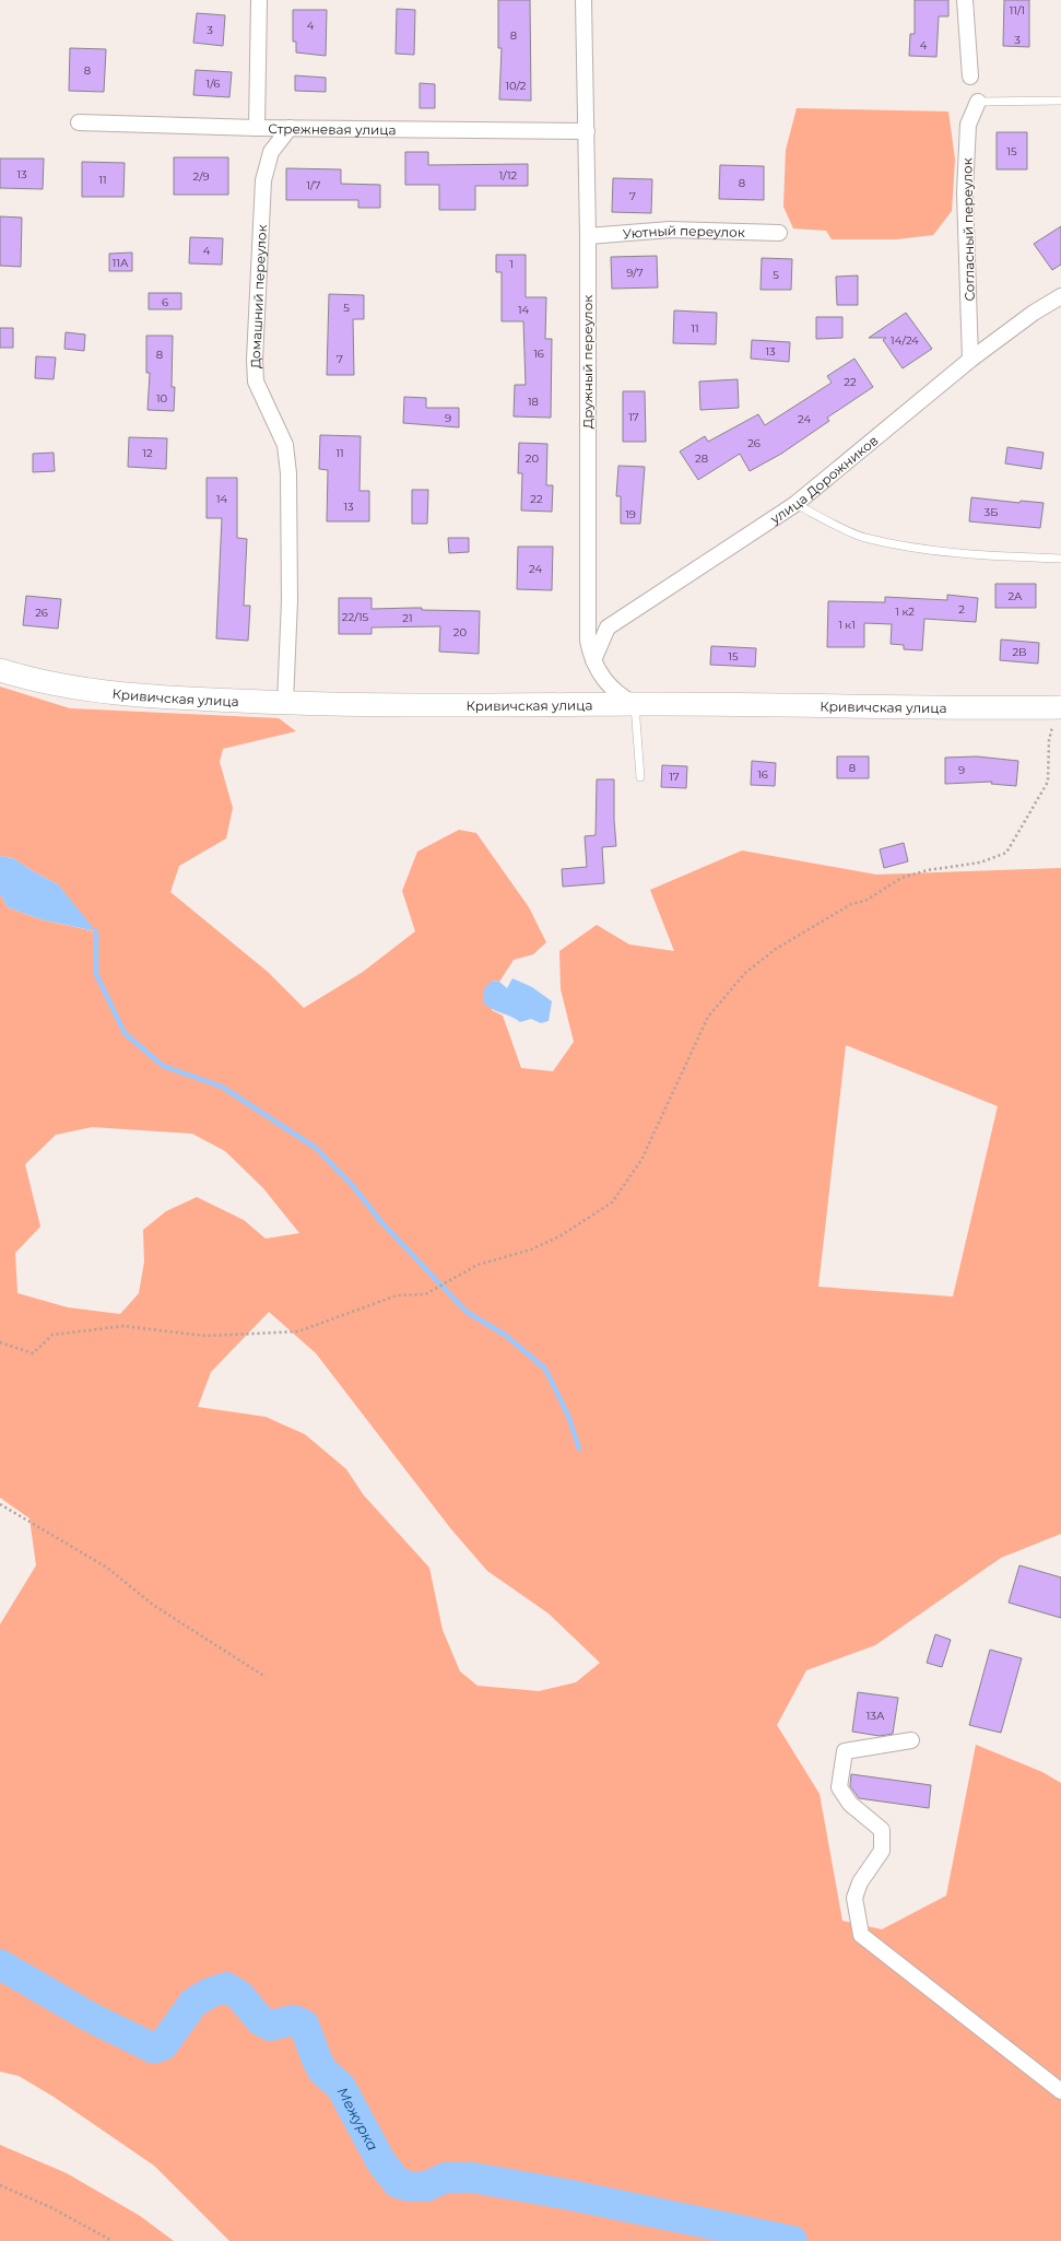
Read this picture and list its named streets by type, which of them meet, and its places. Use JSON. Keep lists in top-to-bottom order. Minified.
{"streets":{"street":["Стрежневая улица","Согласный переулок","Уютный переулок","Домашний переулок","Дружный переулок","улица Дорожников","Кривичская улица"]},"crossings":[["Стрежневая улица","Домашний переулок"],["Стрежневая улица","Дружный переулок"],["Согласный переулок","улица Дорожников"],["Уютный переулок","Дружный переулок"],["Домашний переулок","Кривичская улица"],["Дружный переулок","улица Дорожников"],["Дружный переулок","Кривичская улица"]],"water":["Межурка"],"house_numbers":["11/1","4","3","8","3","4","8","1/6","10/2","15","13","1/12","2/9","11","8","1/7","7","4","11А","1","9/7","5","6","5","14","11","14/24","13","16","8","7","22","10","18","17","9","24","26","12","11","20","28","14","22","13","3Б","19","24","2А","2","1 к2","26","22/15","21","1 к1","20","2В","15","8","9","16","17","13А"]}
